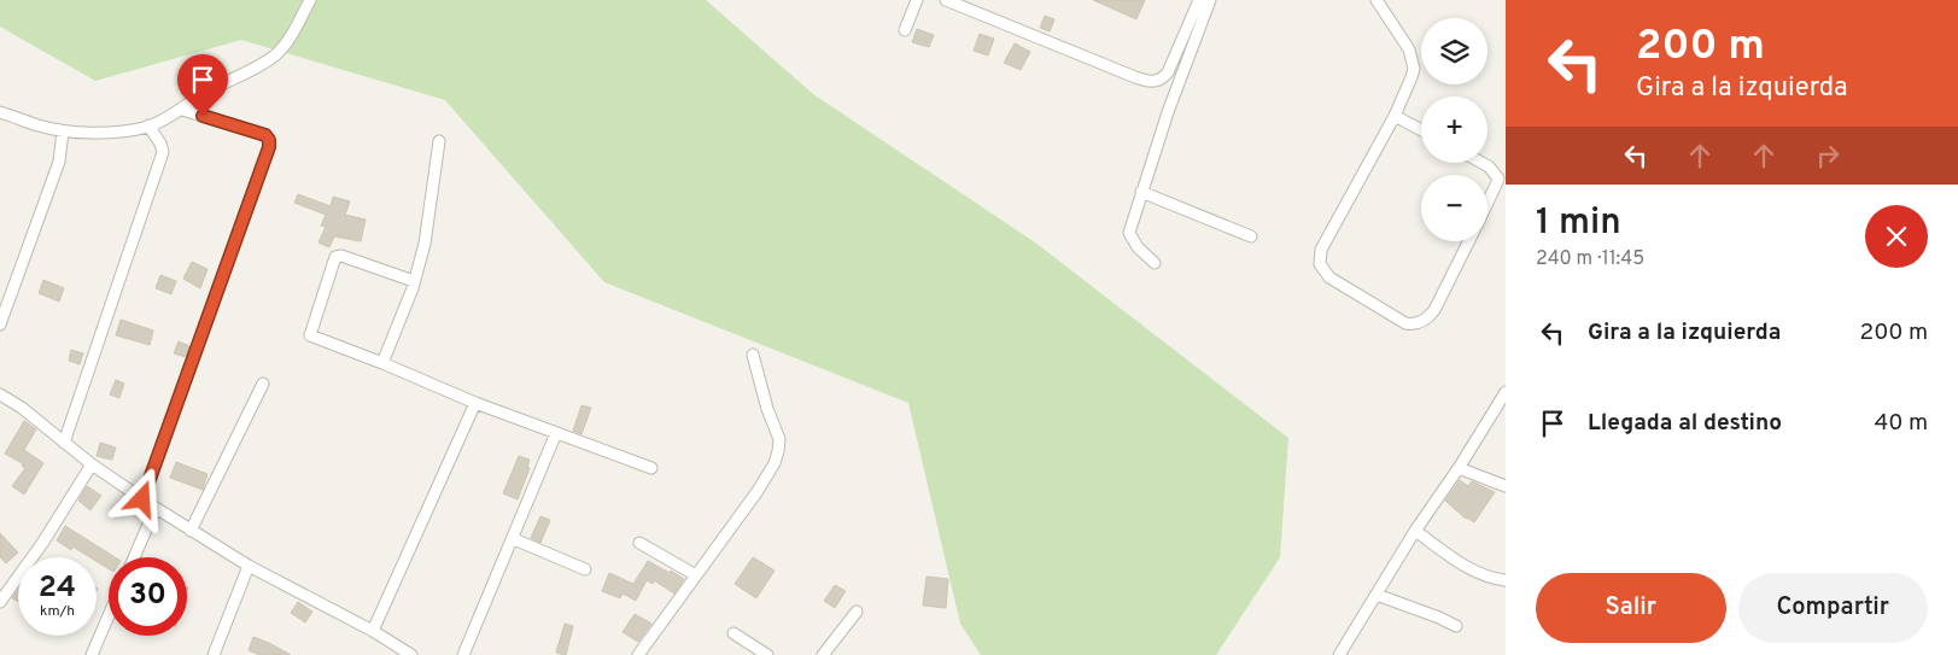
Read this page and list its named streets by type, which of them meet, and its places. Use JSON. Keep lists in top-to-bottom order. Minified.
{"page":{"turn":["200 m","Gira a la izquierda"],"map_buttons":["+","−"],"heading":["1 min","240 m · 11:45"],"list":[{"name":"Gira a la izquierda","value":"200 m"},{"name":"Llegada al destino","value":"40 m"}],"speed":"24 km/h","limit":"30","buttons":["Salir","Compartir"]}}
